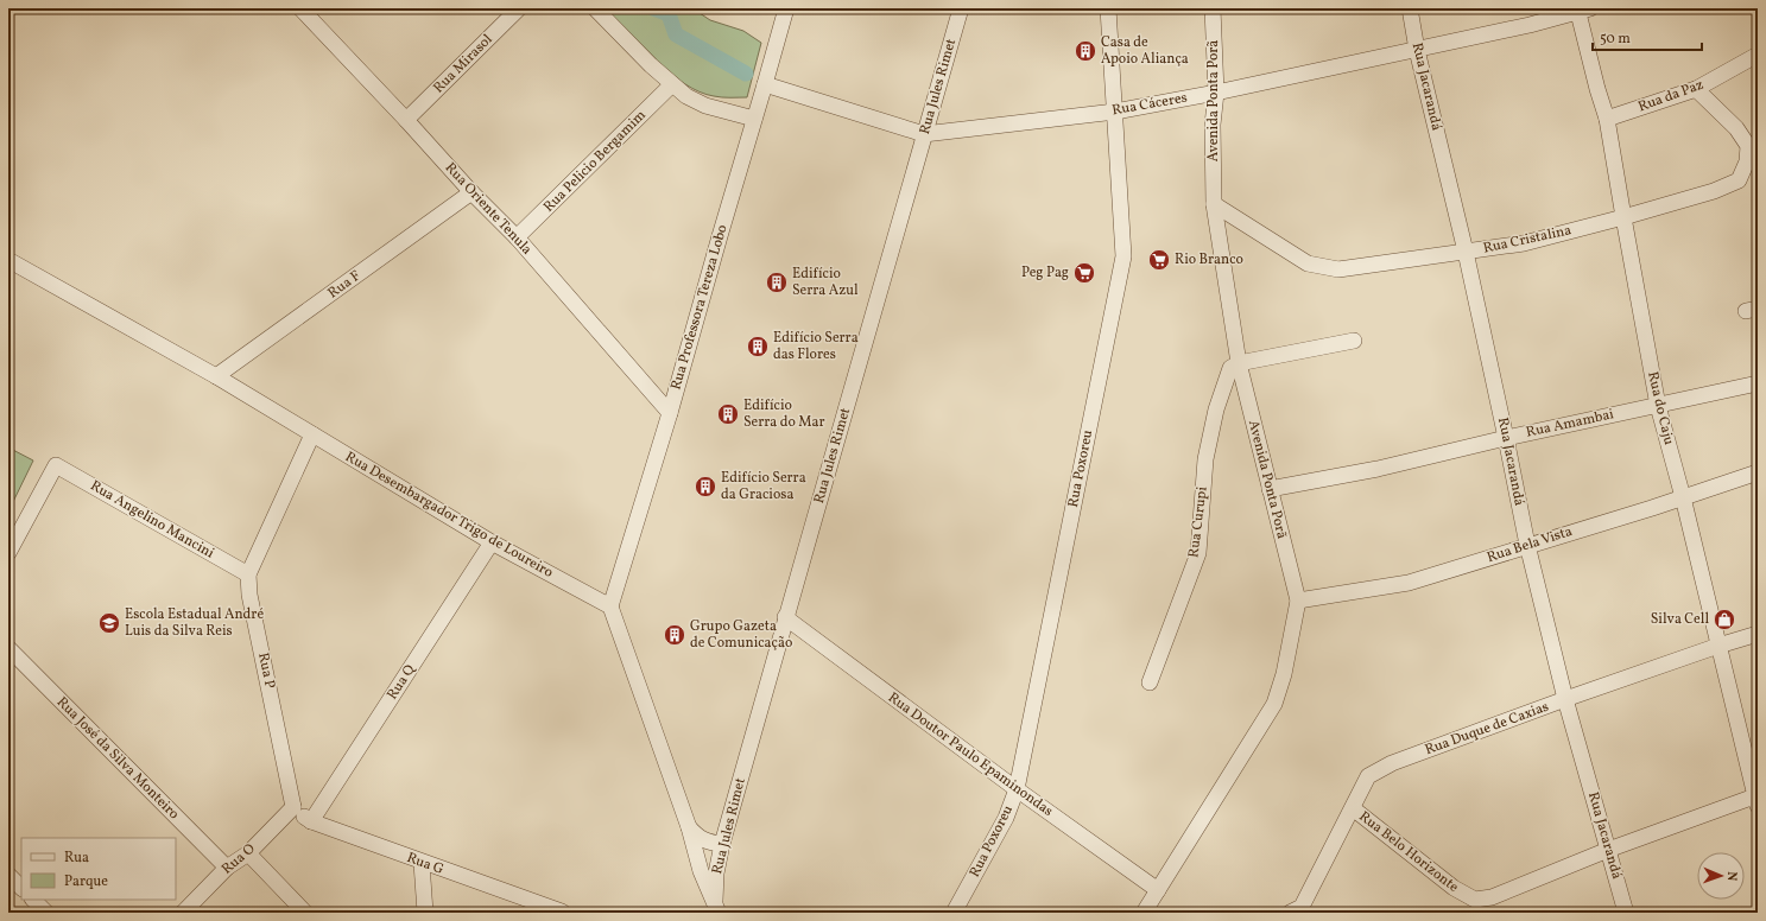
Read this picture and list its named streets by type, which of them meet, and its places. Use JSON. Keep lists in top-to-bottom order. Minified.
{"streets":{"street":["Rua Mirasol","Rua Jules Rimet","Rua Jacarandá","Rua da Paz","Avenida Ponta Porã","Rua Cáceres","Rua Pelicio Bergamim","Rua Oriente Tenula","Rua Cristalina","Rua F","Rua Professora Tereza Lobo","Rua do Caju","Rua Amambai","Rua Poxoreu","Rua Desembargador Trigo de Loureiro","Rua Angelino Mancini","Rua Curupi","Rua Bela Vista","Rua P","Rua Q","Rua Duque de Caxias","Rua Doutor Paulo Epaminondas","Rua José da Silva Monteiro","Rua Belo Horizonte","Rua O","Rua G"]},"crossings":[["Rua Mirasol","Rua Oriente Tenula"],["Rua Jules Rimet","Rua Cáceres"],["Rua Jules Rimet","Rua Doutor Paulo Epaminondas"],["Rua Jacarandá","Rua Cáceres"],["Rua Jacarandá","Rua Cristalina"],["Rua Jacarandá","Rua Amambai"],["Rua Jacarandá","Rua Bela Vista"],["Rua Jacarandá","Rua Duque de Caxias"],["Rua Jacarandá","Rua Belo Horizonte"],["Rua da Paz","Rua Cristalina"],["Rua da Paz","Rua do Caju"],["Avenida Ponta Porã","Rua Cáceres"],["Avenida Ponta Porã","Rua Cristalina"],["Avenida Ponta Porã","Rua Amambai"],["Avenida Ponta Porã","Rua Curupi"],["Avenida Ponta Porã","Rua Bela Vista"],["Avenida Ponta Porã","Rua Doutor Paulo Epaminondas"],["Rua Cáceres","Rua Professora Tereza Lobo"],["Rua Cáceres","Rua do Caju"],["Rua Cáceres","Rua Poxoreu"],["Rua Pelicio Bergamim","Rua Oriente Tenula"],["Rua Oriente Tenula","Rua F"],["Rua Oriente Tenula","Rua Professora Tereza Lobo"],["Rua Cristalina","Rua do Caju"],["Rua F","Rua Desembargador Trigo de Loureiro"],["Rua Professora Tereza Lobo","Rua Desembargador Trigo de Loureiro"],["Rua do Caju","Rua Amambai"],["Rua do Caju","Rua Bela Vista"],["Rua do Caju","Rua Duque de Caxias"],["Rua do Caju","Rua Belo Horizonte"],["Rua Poxoreu","Rua Doutor Paulo Epaminondas"],["Rua Desembargador Trigo de Loureiro","Rua P"],["Rua Desembargador Trigo de Loureiro","Rua Q"],["Rua Angelino Mancini","Rua P"],["Rua P","Rua O"],["Rua P","Rua G"],["Rua Q","Rua G"],["Rua Duque de Caxias","Rua Belo Horizonte"],["Rua José da Silva Monteiro","Rua O"],["Rua O","Rua G"]],"places":{"building":["Casa de Apoio Aliança","Edifício Serra Azul","Edifício Serra das Flores","Edifício Serra do Mar","Edifício Serra da Graciosa","Grupo Gazeta de Comunicação"],"supermarket":["Rio Branco","Peg Pag"],"shop":["Silva Cell"],"school or university":["Escola Estadual André Luis da Silva Reis"]},"legend":["Rua","Parque"],"scale_bar":"50 m","north":"right"}
